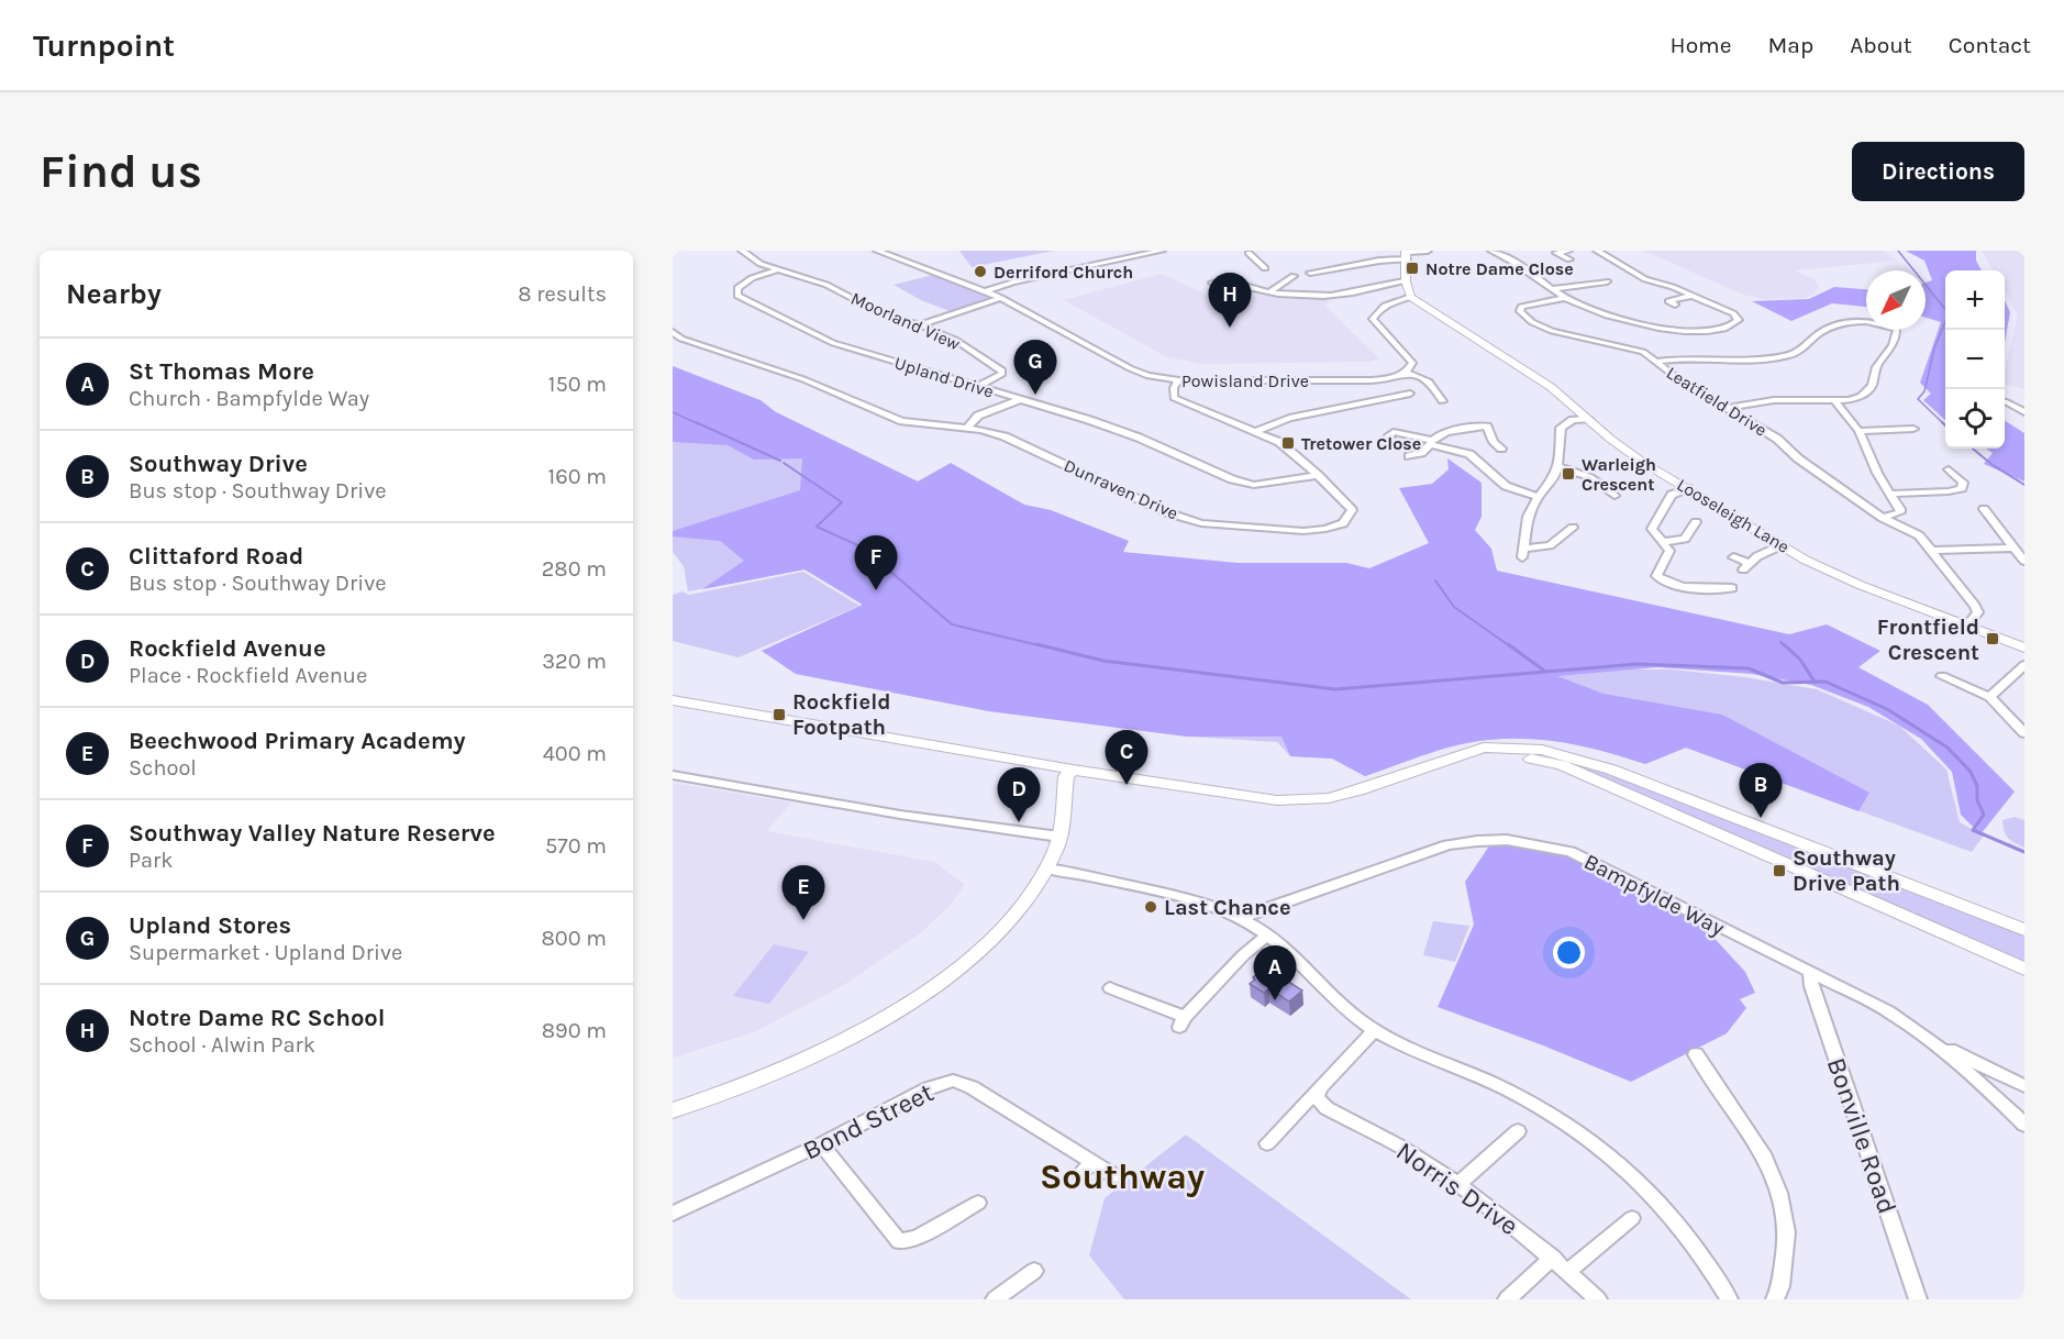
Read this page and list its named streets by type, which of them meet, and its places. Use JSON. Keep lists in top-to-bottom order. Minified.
{"streets":{"street":["Moorland View","Upland Drive","Powisland Drive","Leatfield Drive","Dunraven Drive","Looseleigh Lane","Bampfylde Way","Bond Street","Bonville Road","Norris Drive"]},"crossings":[["Moorland View","Upland Drive"],["Upland Drive","Dunraven Drive"],["Powisland Drive","Dunraven Drive"],["Leatfield Drive","Looseleigh Lane"],["Bampfylde Way","Bonville Road"]],"districts":["Southway"],"places":{"transit":["Notre Dame Close","Tretower Close","Warleigh Crescent","Frontfield Crescent","Rockfield Footpath","Southway Drive Path"],"other":["Derriford Church","Last Chance"]},"north":"bottom left","page":{"header":"Turnpoint","nav":["Home","Map","About","Contact"],"buttons":"Directions","title":"Find us","heading":["Nearby","8 results"],"map_buttons":["+","−"],"pins":["H","G","F","C","B","D","E","A"],"list":[{"mark":"A","name":"St Thomas More","note":"Church · Bampfylde Way","value":"150 m"},{"mark":"B","name":"Southway Drive","note":"Bus stop · Southway Drive","value":"160 m"},{"mark":"C","name":"Clittaford Road","note":"Bus stop · Southway Drive","value":"280 m"},{"mark":"D","name":"Rockfield Avenue","note":"Place · Rockfield Avenue","value":"320 m"},{"mark":"E","name":"Beechwood Primary Academy","note":"School","value":"400 m"},{"mark":"F","name":"Southway Valley Nature Reserve","note":"Park","value":"570 m"},{"mark":"G","name":"Upland Stores","note":"Supermarket · Upland Drive","value":"800 m"},{"mark":"H","name":"Notre Dame RC School","note":"School · Alwin Park","value":"890 m"}]}}
